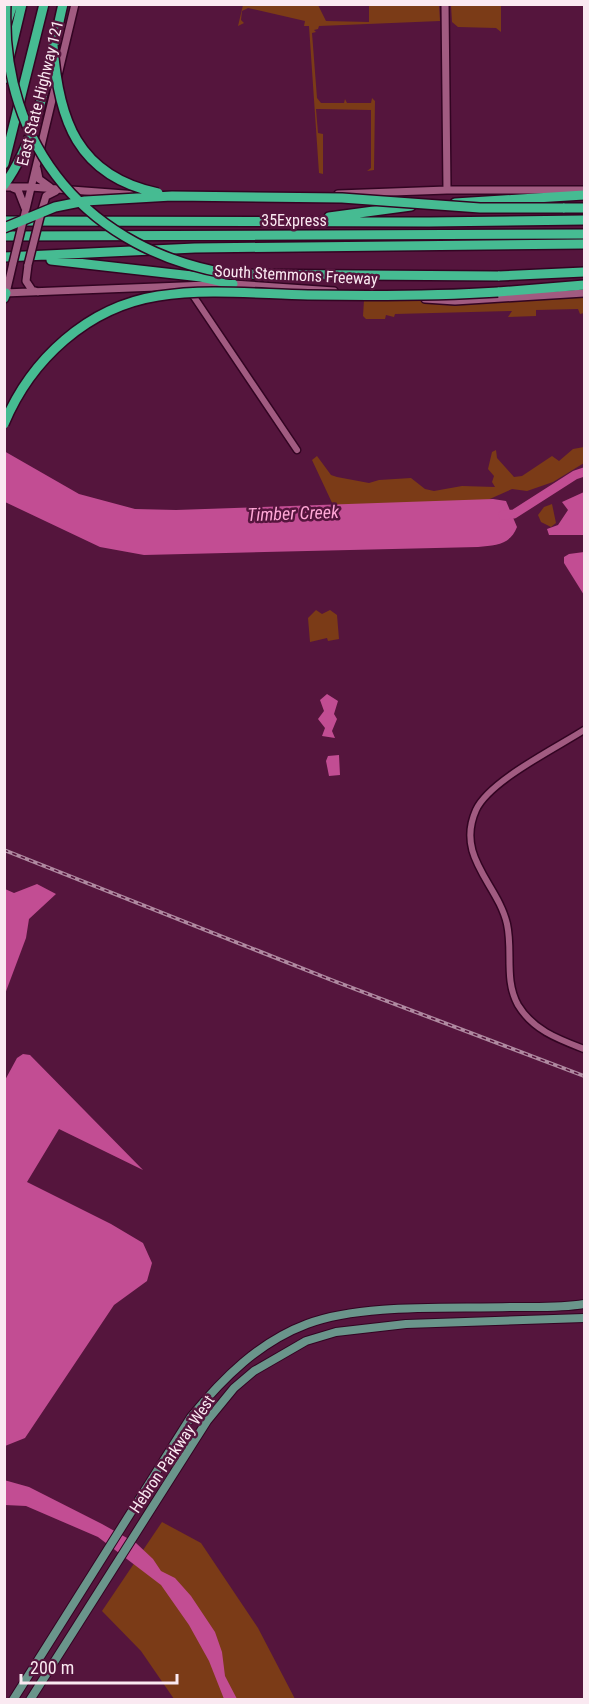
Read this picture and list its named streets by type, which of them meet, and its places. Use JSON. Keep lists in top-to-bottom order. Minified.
{"streets":{"highway":["35Express","South Stemmons Freeway"],"main road":["East State Highway 121","Hebron Parkway West"]},"crossings":[["East State Highway 121","South Stemmons Freeway"]],"water":["Timber Creek"],"scale_bar":"200 m"}
